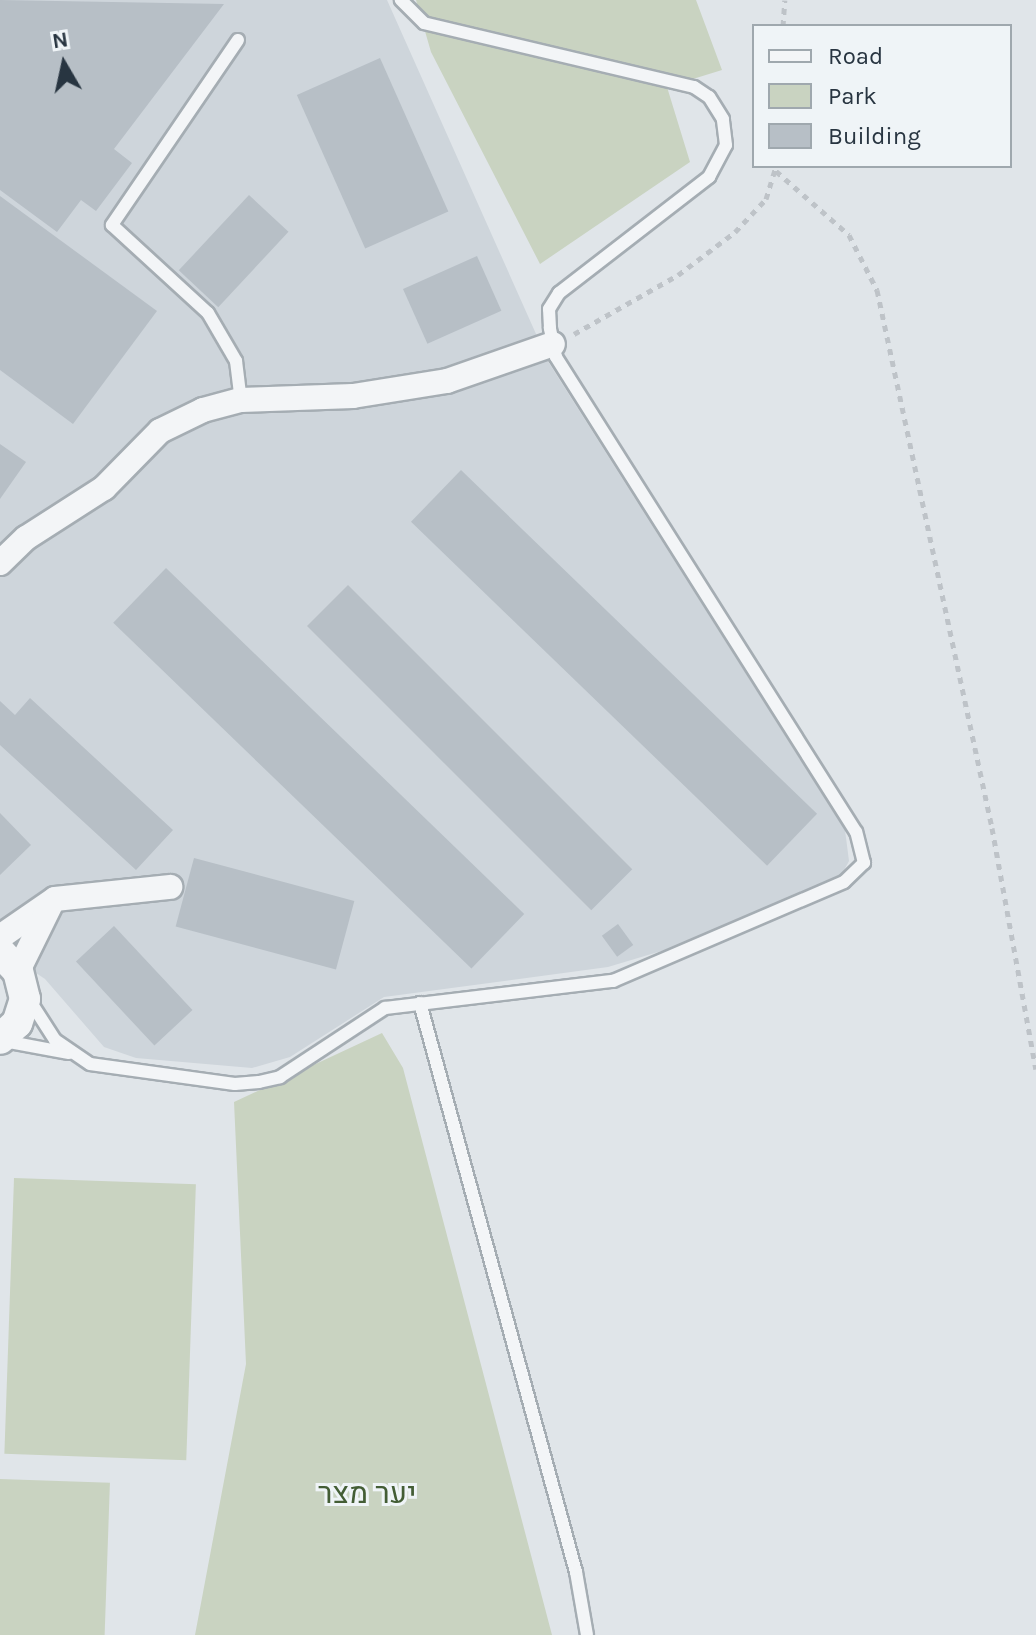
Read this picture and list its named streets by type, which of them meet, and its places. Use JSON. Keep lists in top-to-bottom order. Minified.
{"parks":["יער מצר"],"legend":["Road","Park","Building"],"north":"top"}
